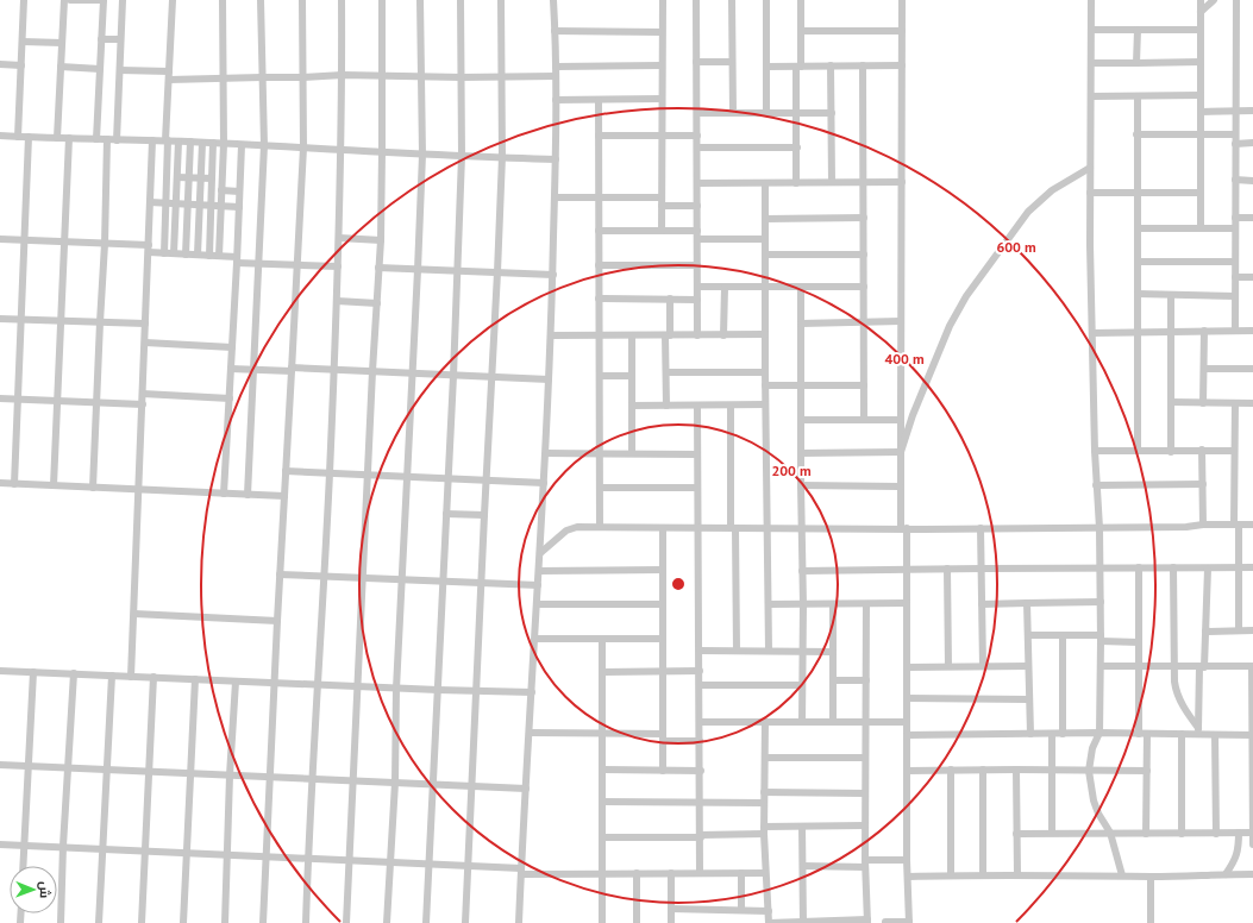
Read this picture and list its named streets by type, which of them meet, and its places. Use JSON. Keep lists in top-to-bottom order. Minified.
{"north":"right","rings":["600 m","400 m","200 m"]}
